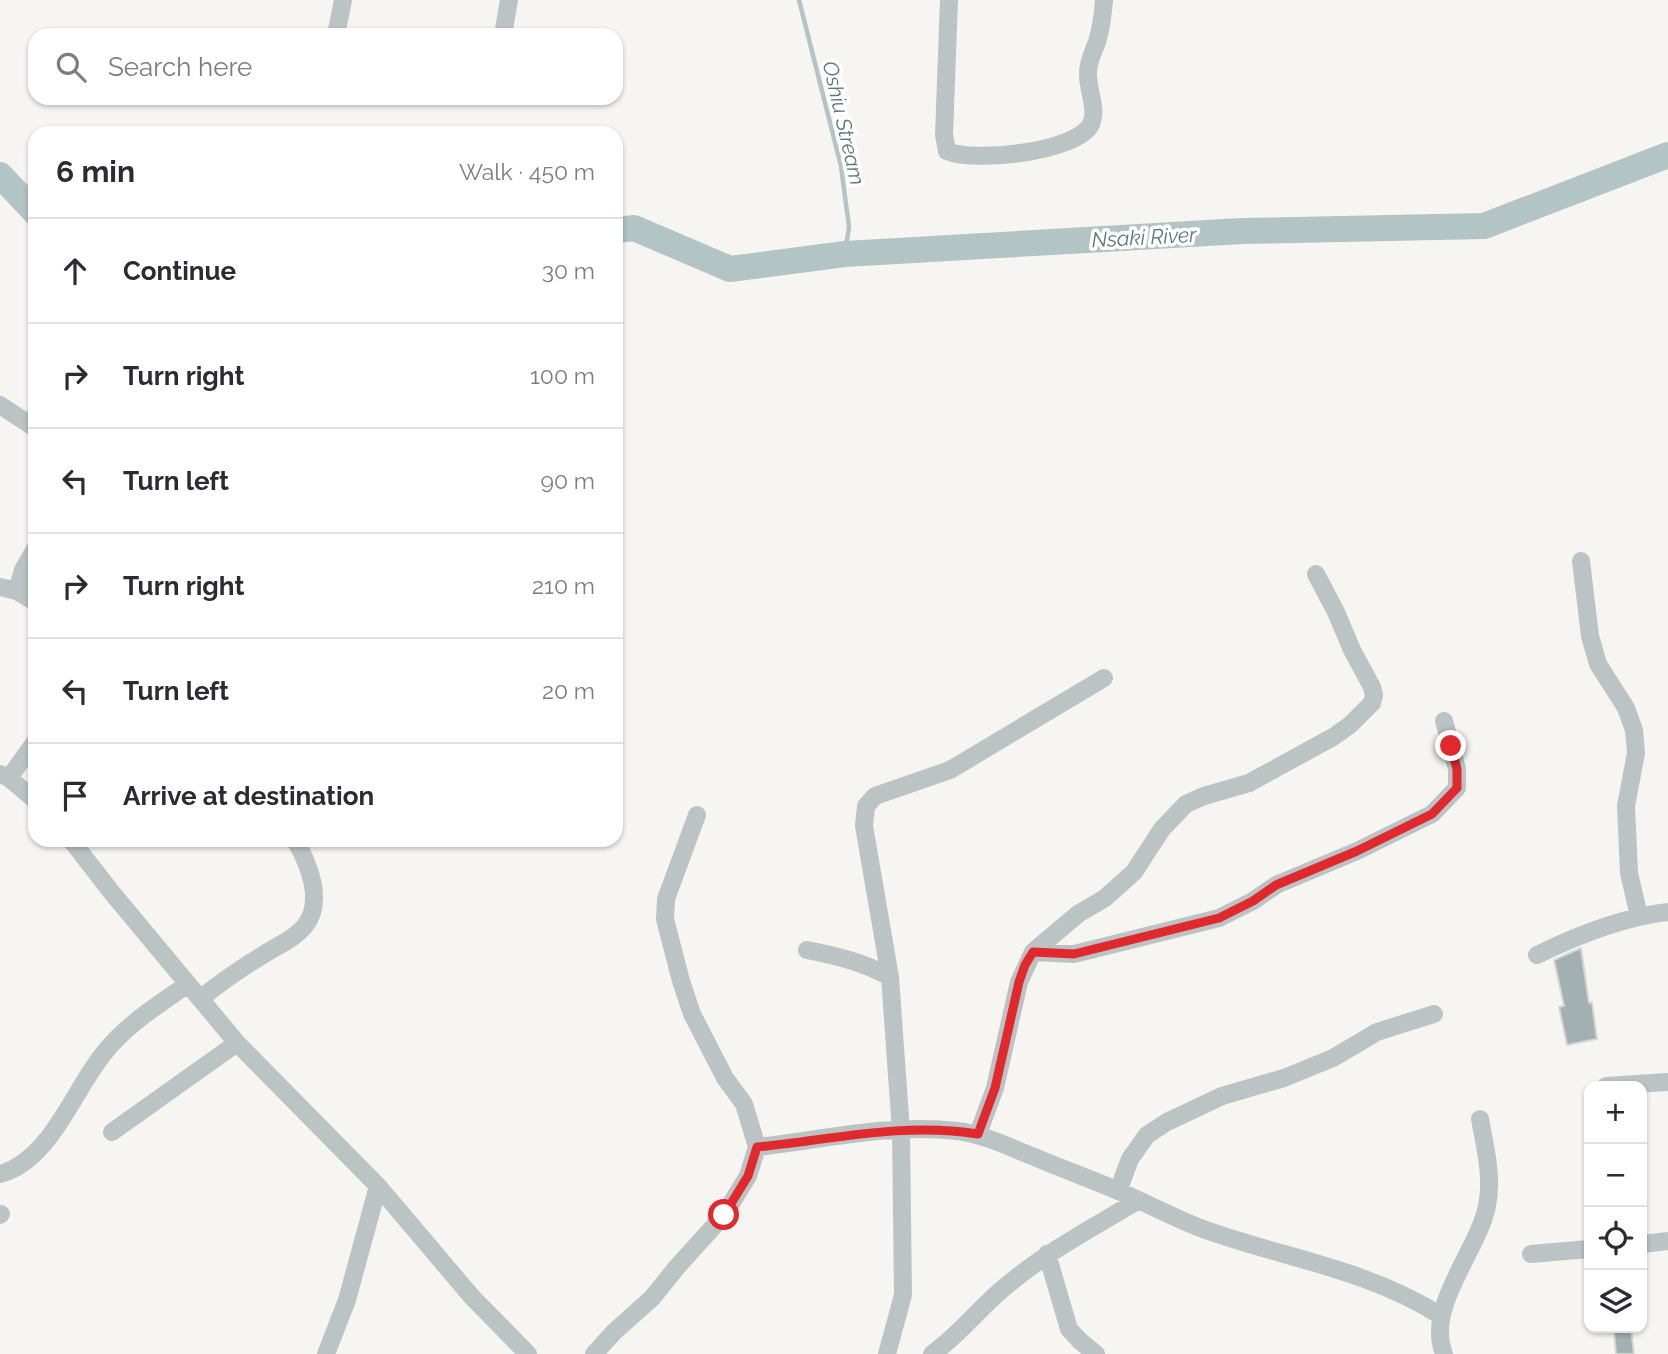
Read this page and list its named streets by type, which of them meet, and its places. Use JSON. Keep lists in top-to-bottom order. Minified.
{"water":["Oshiu Stream","Nsaki River"],"page":{"search":"Search here","heading":["6 min","Walk · 450 m"],"list":[["Continue","30 m"],["Turn right","100 m"],["Turn left","90 m"],["Turn right","210 m"],["Turn left","20 m"],"Arrive at destination"],"map_buttons":["+","−"]}}
